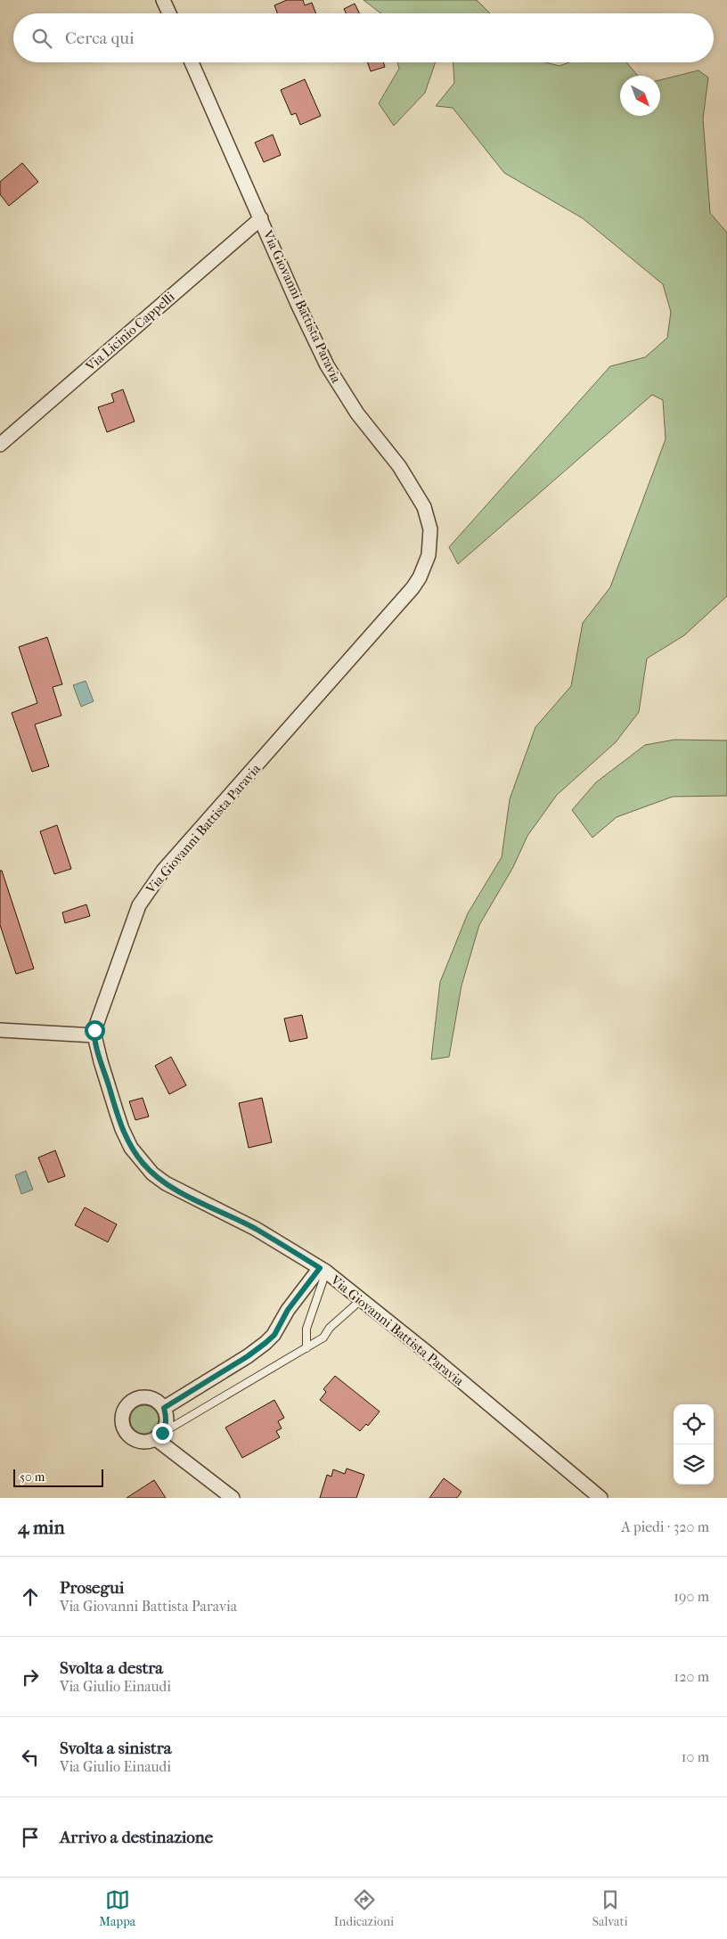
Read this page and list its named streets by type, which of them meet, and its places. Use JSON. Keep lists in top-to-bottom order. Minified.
{"streets":{"street":["Via Giovanni Battista Paravia","Via Licinio Cappelli"]},"crossings":[["Via Giovanni Battista Paravia","Via Licinio Cappelli"]],"scale_bar":"50 m","north":"bottom right","page":{"search":"Cerca qui","scale":"50 m","heading":["4 min","A piedi · 320 m"],"list":[["Prosegui","Via Giovanni Battista Paravia","190 m"],["Svolta a destra","Via Giulio Einaudi","120 m"],["Svolta a sinistra","Via Giulio Einaudi","10 m"],"Arrivo a destinazione"],"nav":["Mappa","Indicazioni","Salvati"]}}
